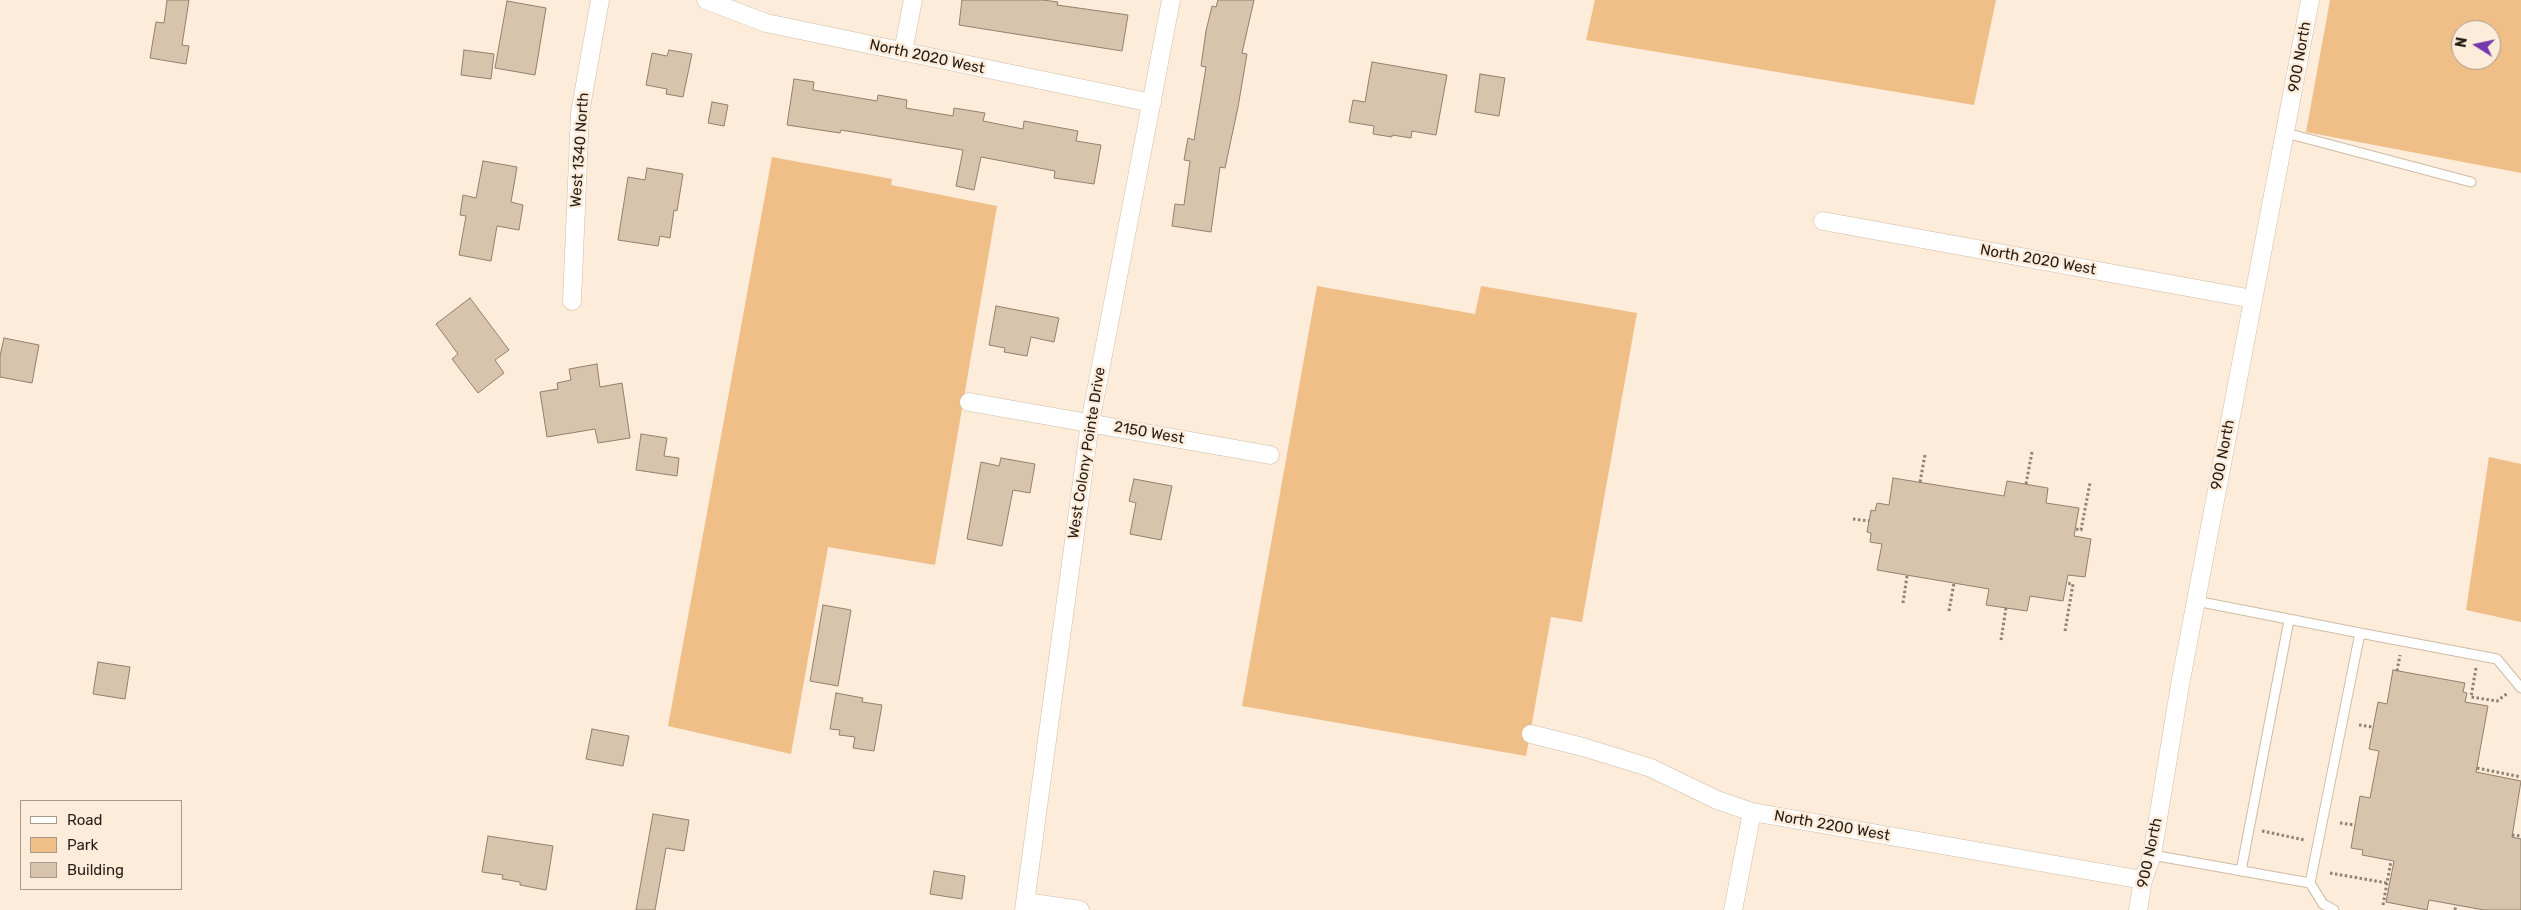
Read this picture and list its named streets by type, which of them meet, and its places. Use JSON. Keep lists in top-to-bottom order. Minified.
{"streets":{"street":["North 2020 West","900 North","West 1340 North","2150 West","West Colony Pointe Drive","North 2200 West"]},"crossings":[["North 2020 West","900 North"],["North 2020 West","West Colony Pointe Drive"],["900 North","North 2200 West"],["2150 West","West Colony Pointe Drive"]],"legend":["Road","Park","Building"],"north":"left"}
